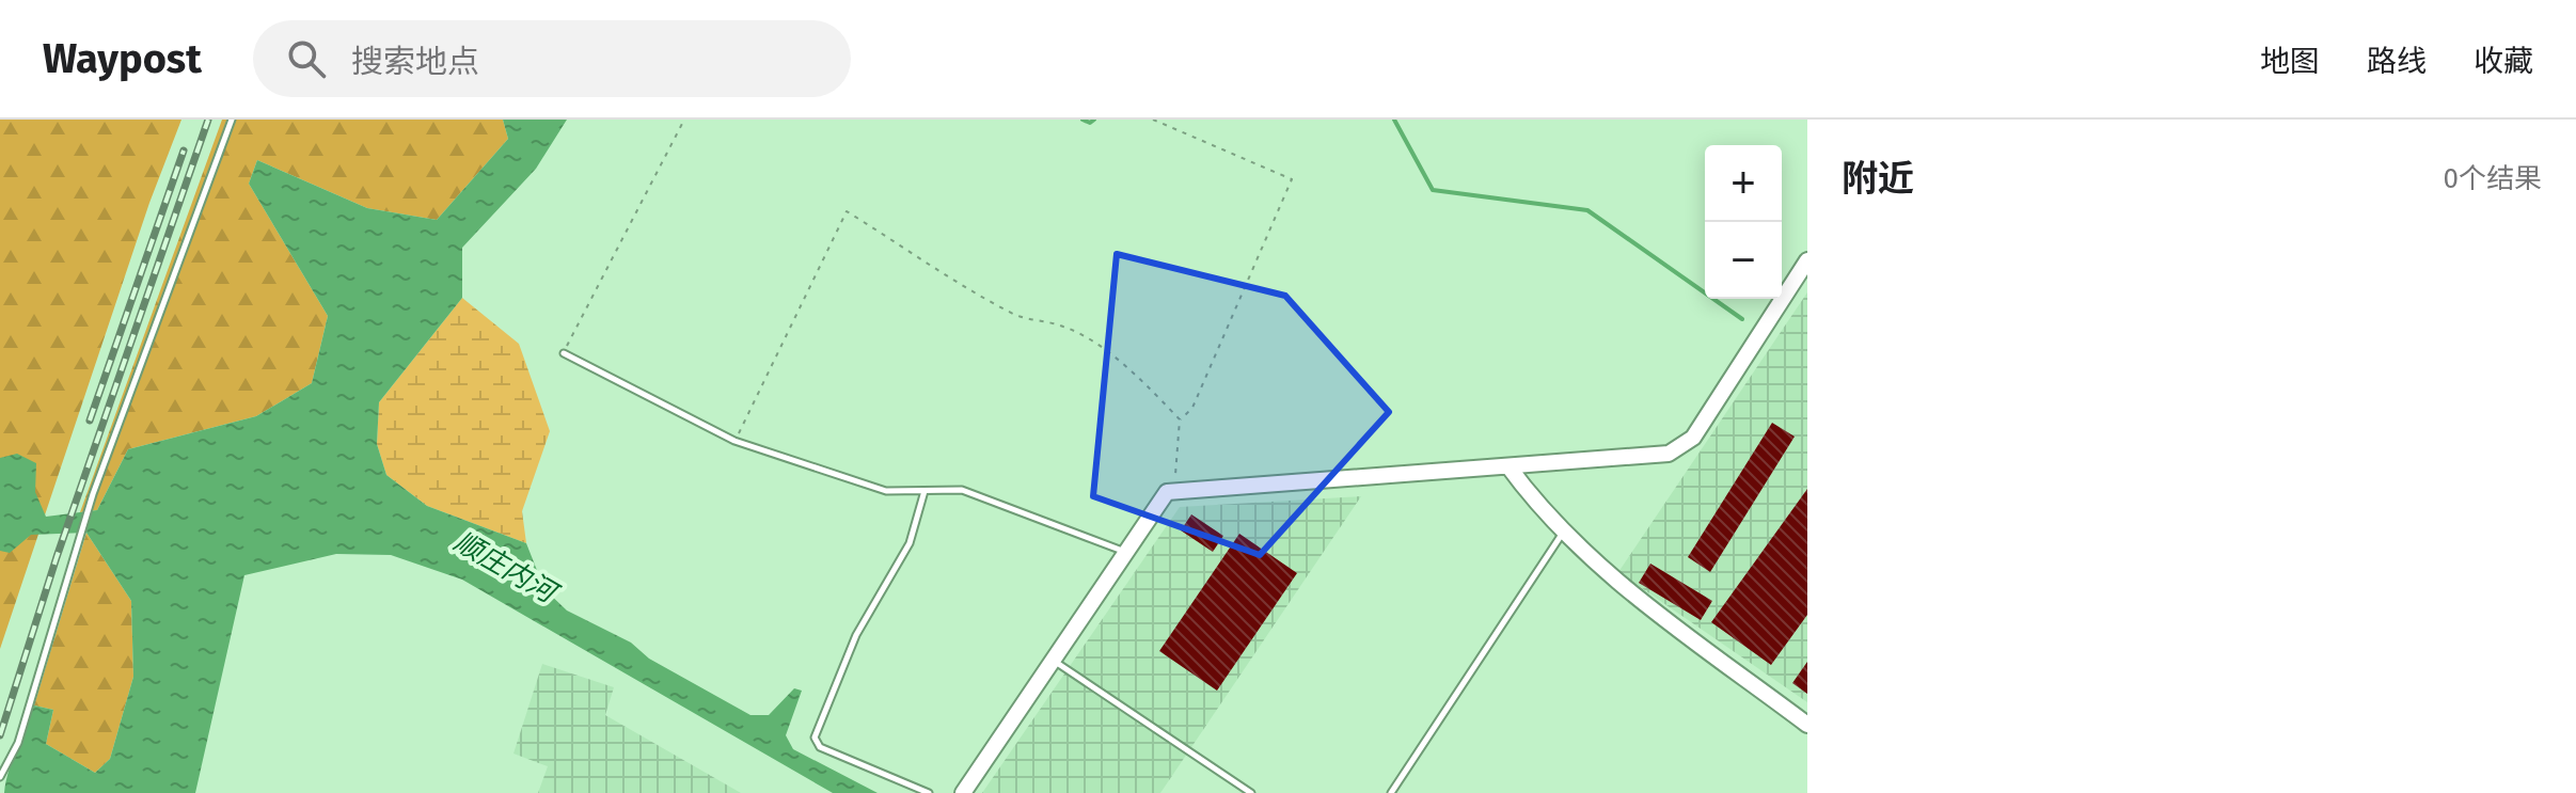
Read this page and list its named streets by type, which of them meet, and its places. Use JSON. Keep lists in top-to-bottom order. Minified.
{"water":["顺庄内河"],"page":{"header":"Waypost","search":"搜索地点","nav":["地图","路线","收藏"],"heading":["附近","0个结果"],"map_buttons":["+","−"]}}
